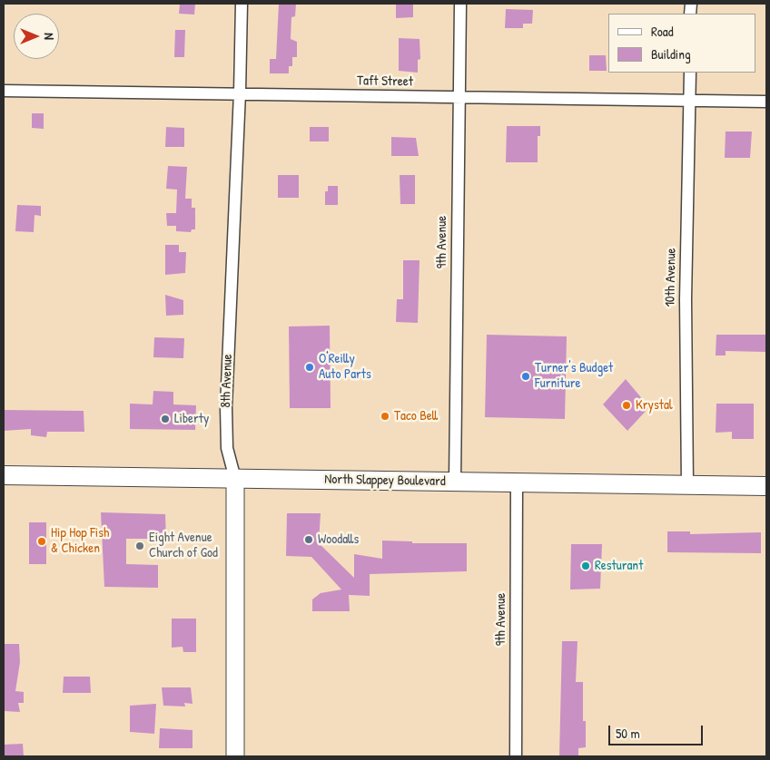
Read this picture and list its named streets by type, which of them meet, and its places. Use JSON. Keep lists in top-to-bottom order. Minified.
{"streets":{"main road":["North Slappey Boulevard"],"street":["Taft Street","9th Avenue","10th Avenue","8th Avenue"]},"crossings":[["Taft Street","9th Avenue"],["Taft Street","10th Avenue"],["Taft Street","8th Avenue"],["9th Avenue","North Slappey Boulevard"],["10th Avenue","North Slappey Boulevard"],["8th Avenue","North Slappey Boulevard"]],"places":["O'Reilly Auto Parts","Turner's Budget Furniture","Krystal","Taco Bell","Liberty","Woodalls","Hip Hop Fish & Chicken","Eight Avenue Church of God","Resturant"],"legend":["Road","Building"],"scale_bar":"50 m","north":"right"}
